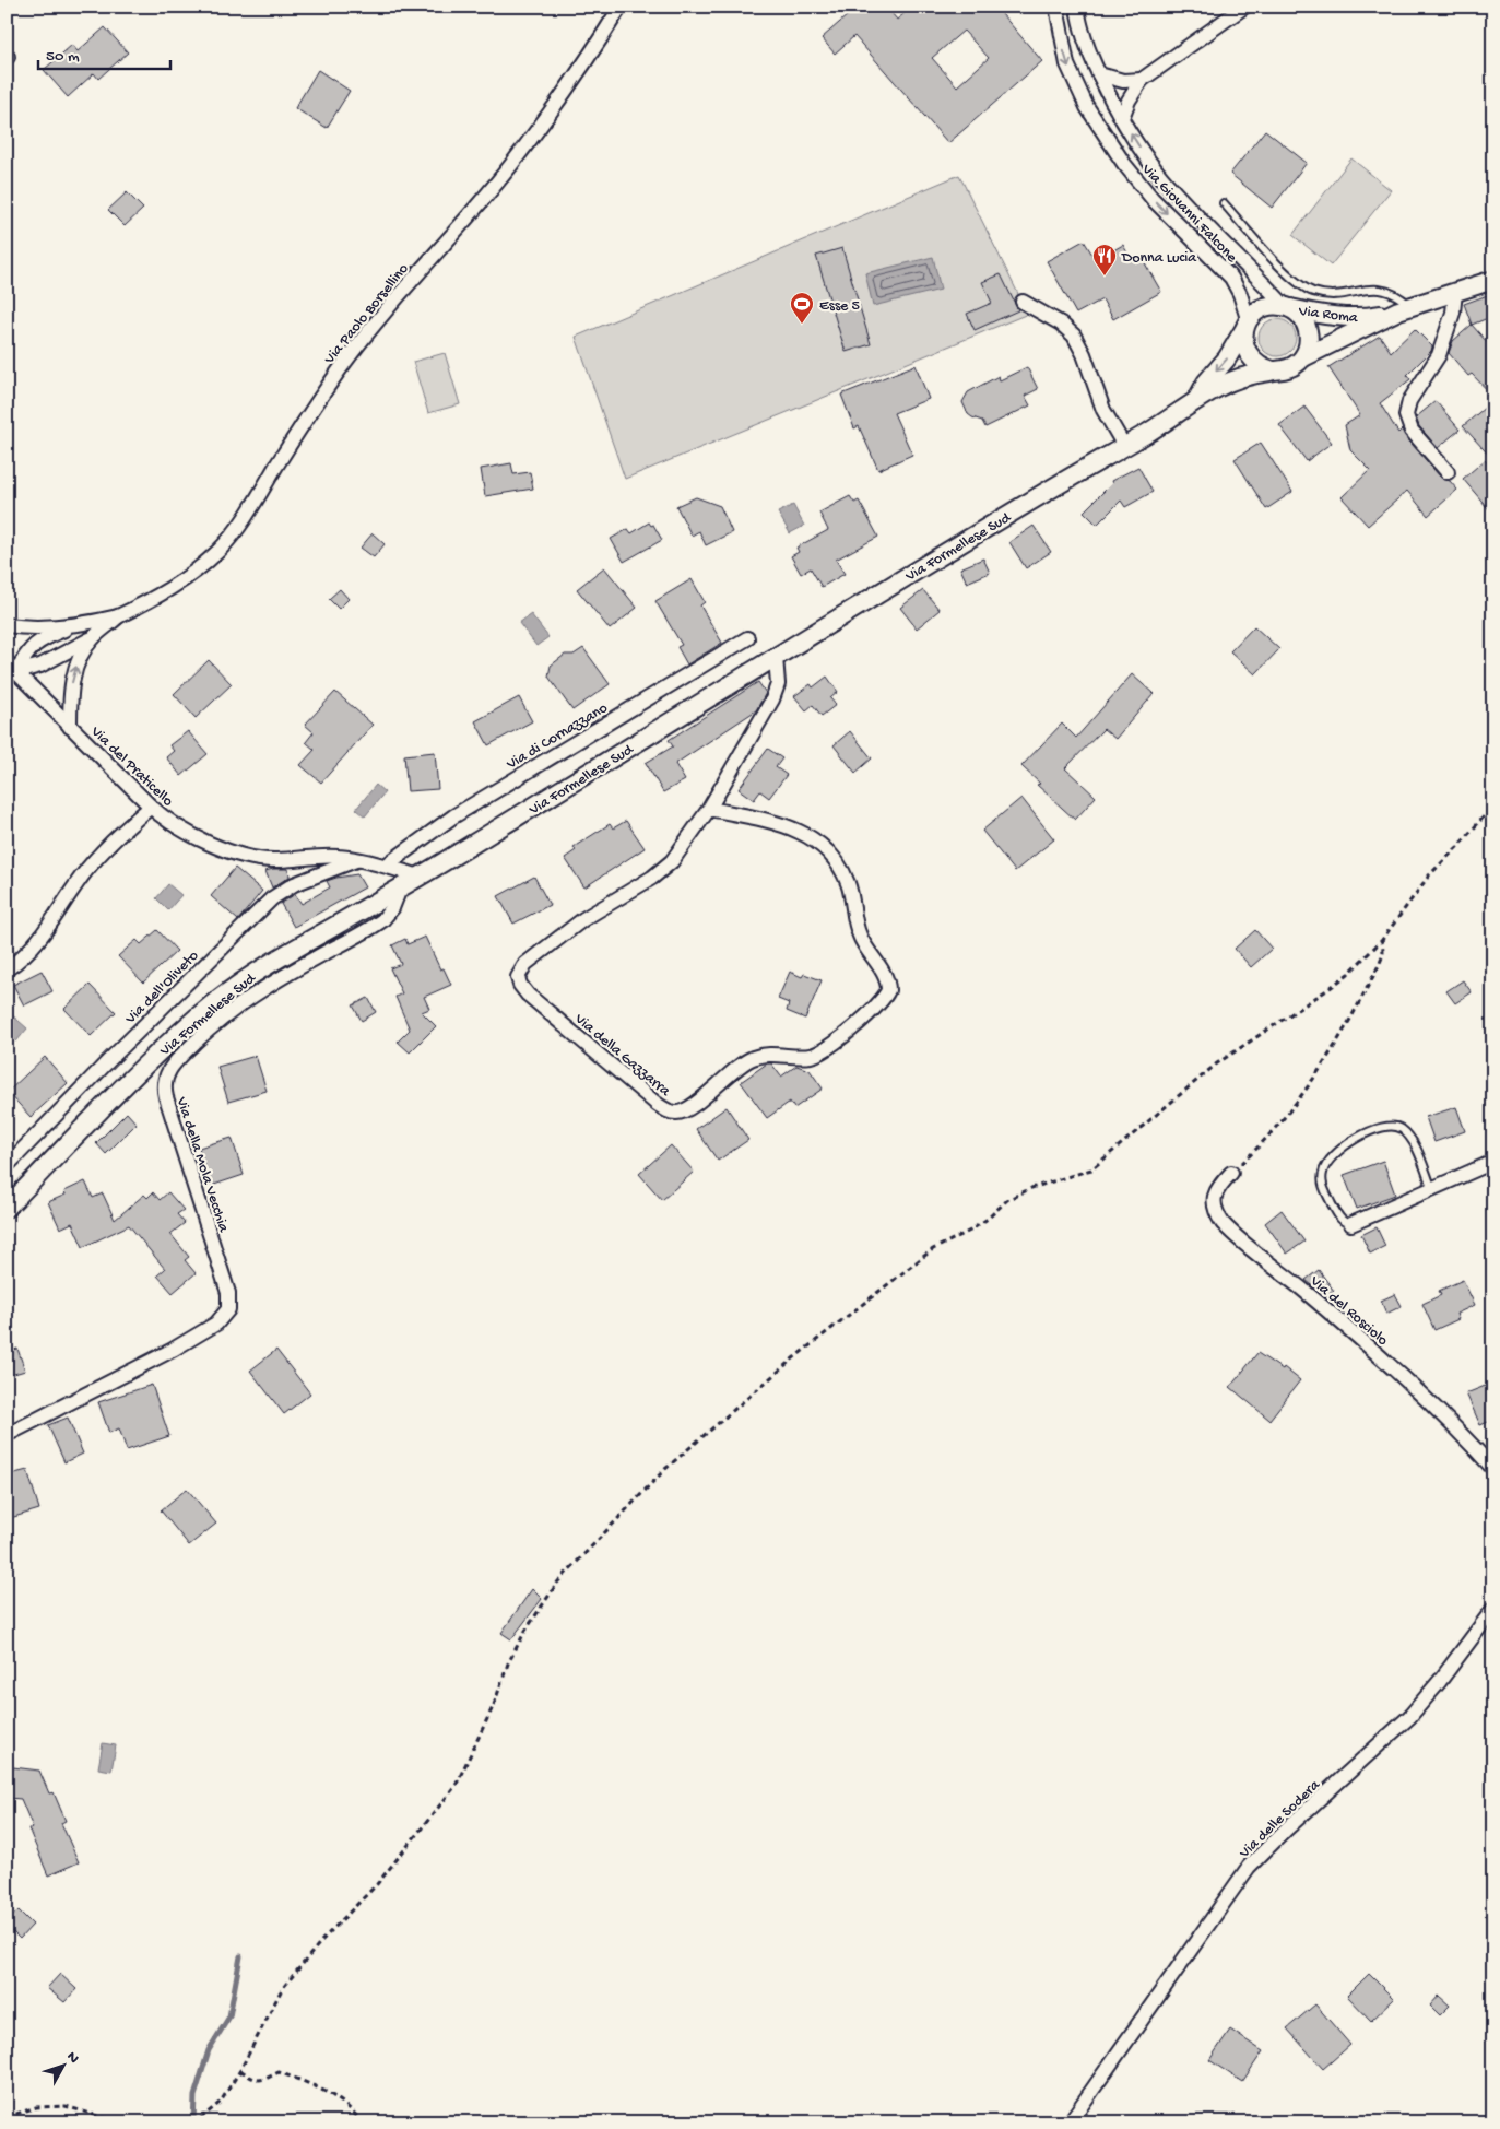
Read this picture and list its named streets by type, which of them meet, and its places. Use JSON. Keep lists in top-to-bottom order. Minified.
{"streets":{"street":["Via Giovanni Falcone","Via Paolo Borsellino","Via Roma","Via Formellese Sud","Via di Cornazzano","Via del Praticello","Via dell'Oliveto","Via della Gazzarra","Via della Mola Vecchia","Via del Rosciolo","Via delle Sodera"]},"crossings":[["Via Giovanni Falcone","Via Roma"],["Via Giovanni Falcone","Via Formellese Sud"],["Via Roma","Via Formellese Sud"],["Via Formellese Sud","Via del Praticello"],["Via Formellese Sud","Via della Gazzarra"],["Via Formellese Sud","Via della Mola Vecchia"],["Via di Cornazzano","Via del Praticello"],["Via del Praticello","Via dell'Oliveto"]],"places":{"restaurant":["Donna Lucia"],"sports":["Esse 5"]},"scale_bar":"50 m","north":"top right"}
